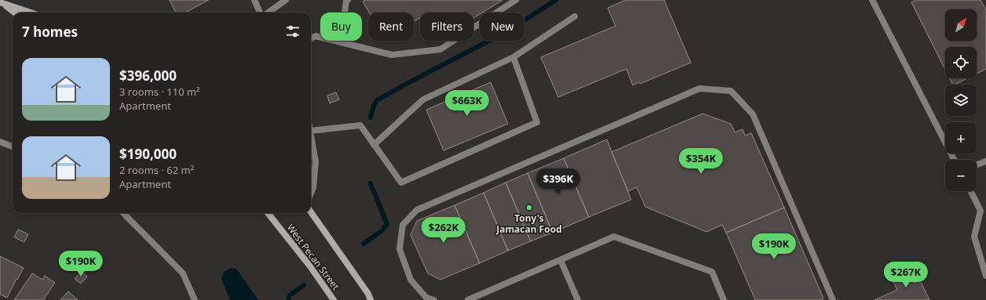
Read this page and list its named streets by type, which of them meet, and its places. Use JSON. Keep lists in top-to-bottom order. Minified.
{"streets":{"main road":["West Pecan Street"]},"places":["Tony's Jamacan Food"],"north":"top right","page":{"map_buttons":["+","−"],"chip":["Buy","Rent","Filters","New"],"heading":"7 homes","list":[{"name":"$396,000","note":"3 rooms · 110 m² · Apartment"},{"name":"$190,000","note":"2 rooms · 62 m² · Apartment"}],"price":["$663K","$354K","$396K","$262K","$190K","$190K","$267K"]}}
